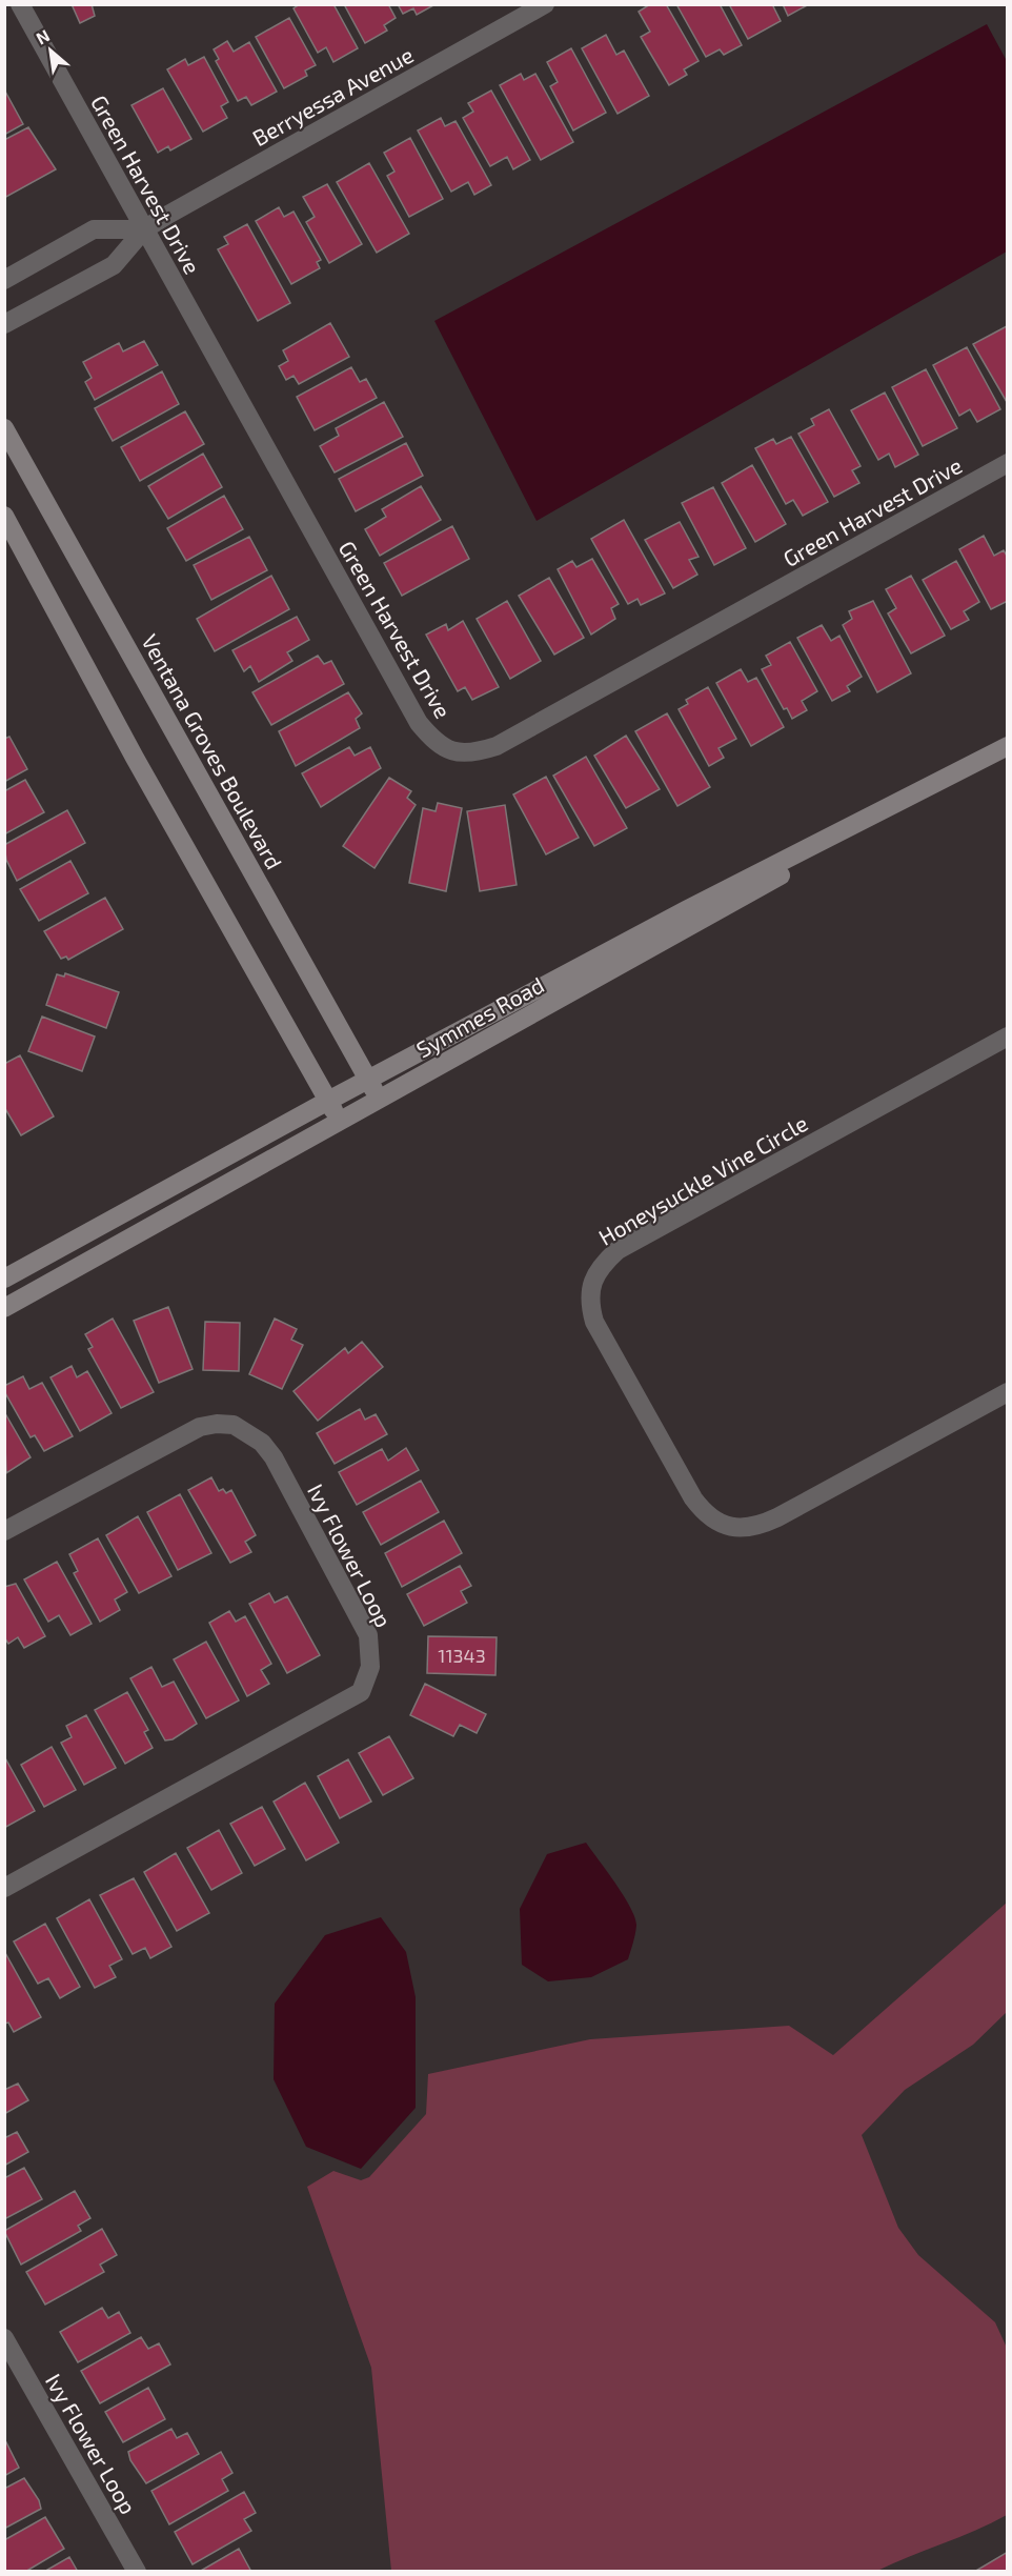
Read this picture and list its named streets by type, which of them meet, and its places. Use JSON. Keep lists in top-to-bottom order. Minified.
{"streets":{"street":["Berryessa Avenue","Green Harvest Drive","Ventana Groves Boulevard","Symmes Road","Honeysuckle Vine Circle","Ivy Flower Loop"]},"crossings":[["Berryessa Avenue","Green Harvest Drive"],["Ventana Groves Boulevard","Symmes Road"]],"house_numbers":["11343"],"north":"top left"}
